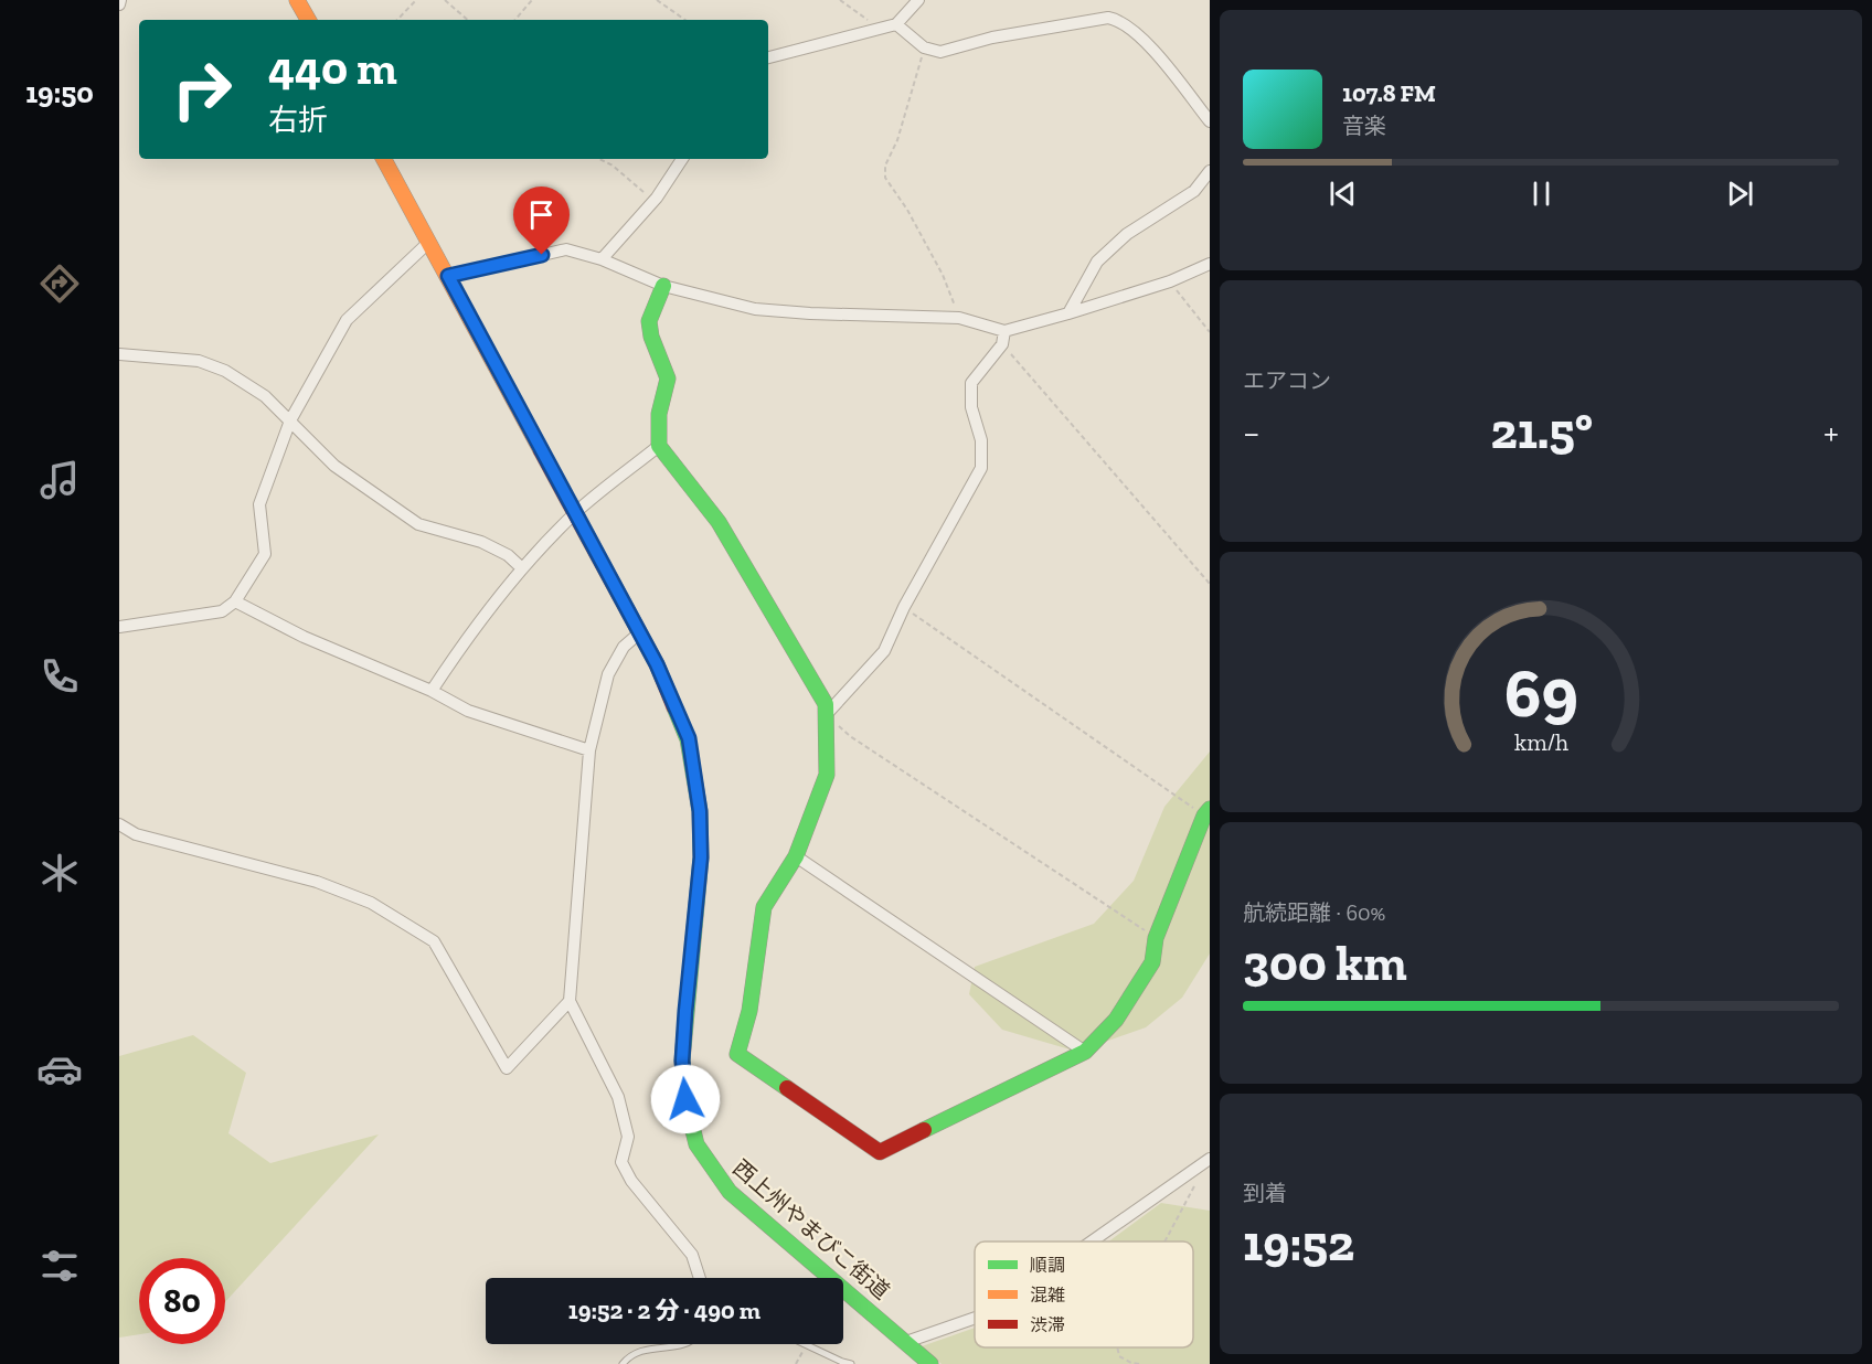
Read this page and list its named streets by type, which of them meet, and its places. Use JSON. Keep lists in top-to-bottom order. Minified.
{"streets":{"main road":["西上州やまびこ街道"]},"legend":["順調","混雑","渋滞"],"page":{"tabs":"19:50","turn":["440 m","右折"],"song":["107.8 FM","音楽"],"tile":["エアコン",["航続距離 · 60%","300 km"],["到着","19:52"]],"heat":["−","21.5°","+"],"limit":"80","trip":"19:52 · 2 分 · 490 m","gauge":["69","km/h"]}}
